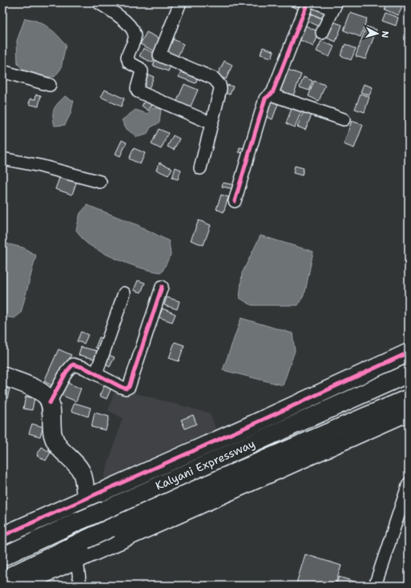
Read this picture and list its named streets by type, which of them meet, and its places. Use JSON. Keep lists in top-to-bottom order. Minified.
{"streets":{"main road":["Kalyani Expressway"]},"north":"right"}
